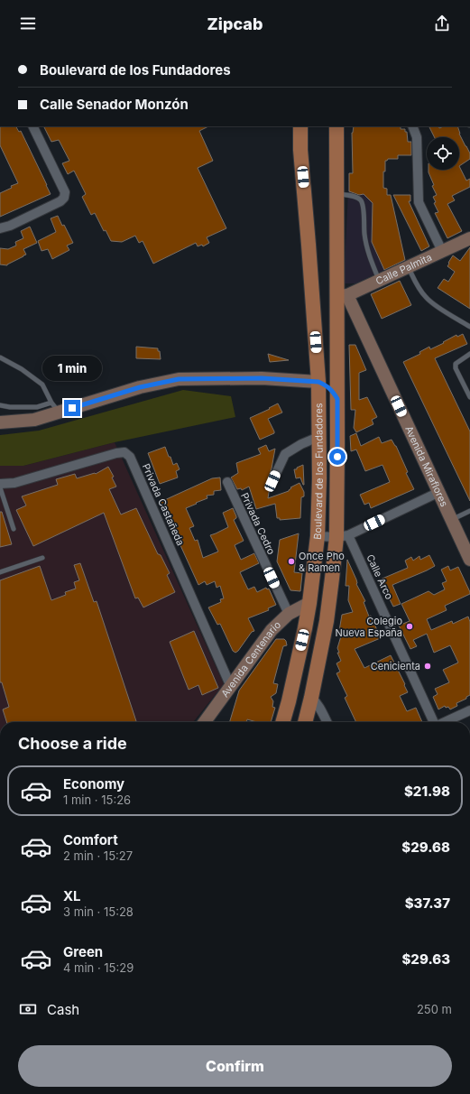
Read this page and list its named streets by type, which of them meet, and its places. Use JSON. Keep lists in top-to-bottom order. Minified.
{"streets":{"main road":["Boulevard de los Fundadores"],"street":["Calle Palmita","Avenida Miraflores","Privada Castañeda","Privada Cedro","Calle Arco","Avenida Centenario"]},"crossings":[["Calle Palmita","Avenida Miraflores"],["Calle Palmita","Boulevard de los Fundadores"],["Avenida Miraflores","Boulevard de los Fundadores"],["Boulevard de los Fundadores","Calle Arco"],["Boulevard de los Fundadores","Avenida Centenario"],["Privada Castañeda","Avenida Centenario"],["Privada Cedro","Avenida Centenario"]],"places":["Once Pho & Ramen","Colegio Nueva España","Cenicienta"],"page":{"header":"Zipcab","banner":["Boulevard de los Fundadores","Calle Senador Monzón"],"bubble":"1 min","heading":"Choose a ride","list":[{"name":"Economy","note":"1 min · 15:26","value":"$21.98"},{"name":"Comfort","note":"2 min · 15:27","value":"$29.68"},{"name":"XL","note":"3 min · 15:28","value":"$37.37"},{"name":"Green","note":"4 min · 15:29","value":"$29.63"}],"pay":["Cash","250 m"],"buttons":"Confirm"}}
